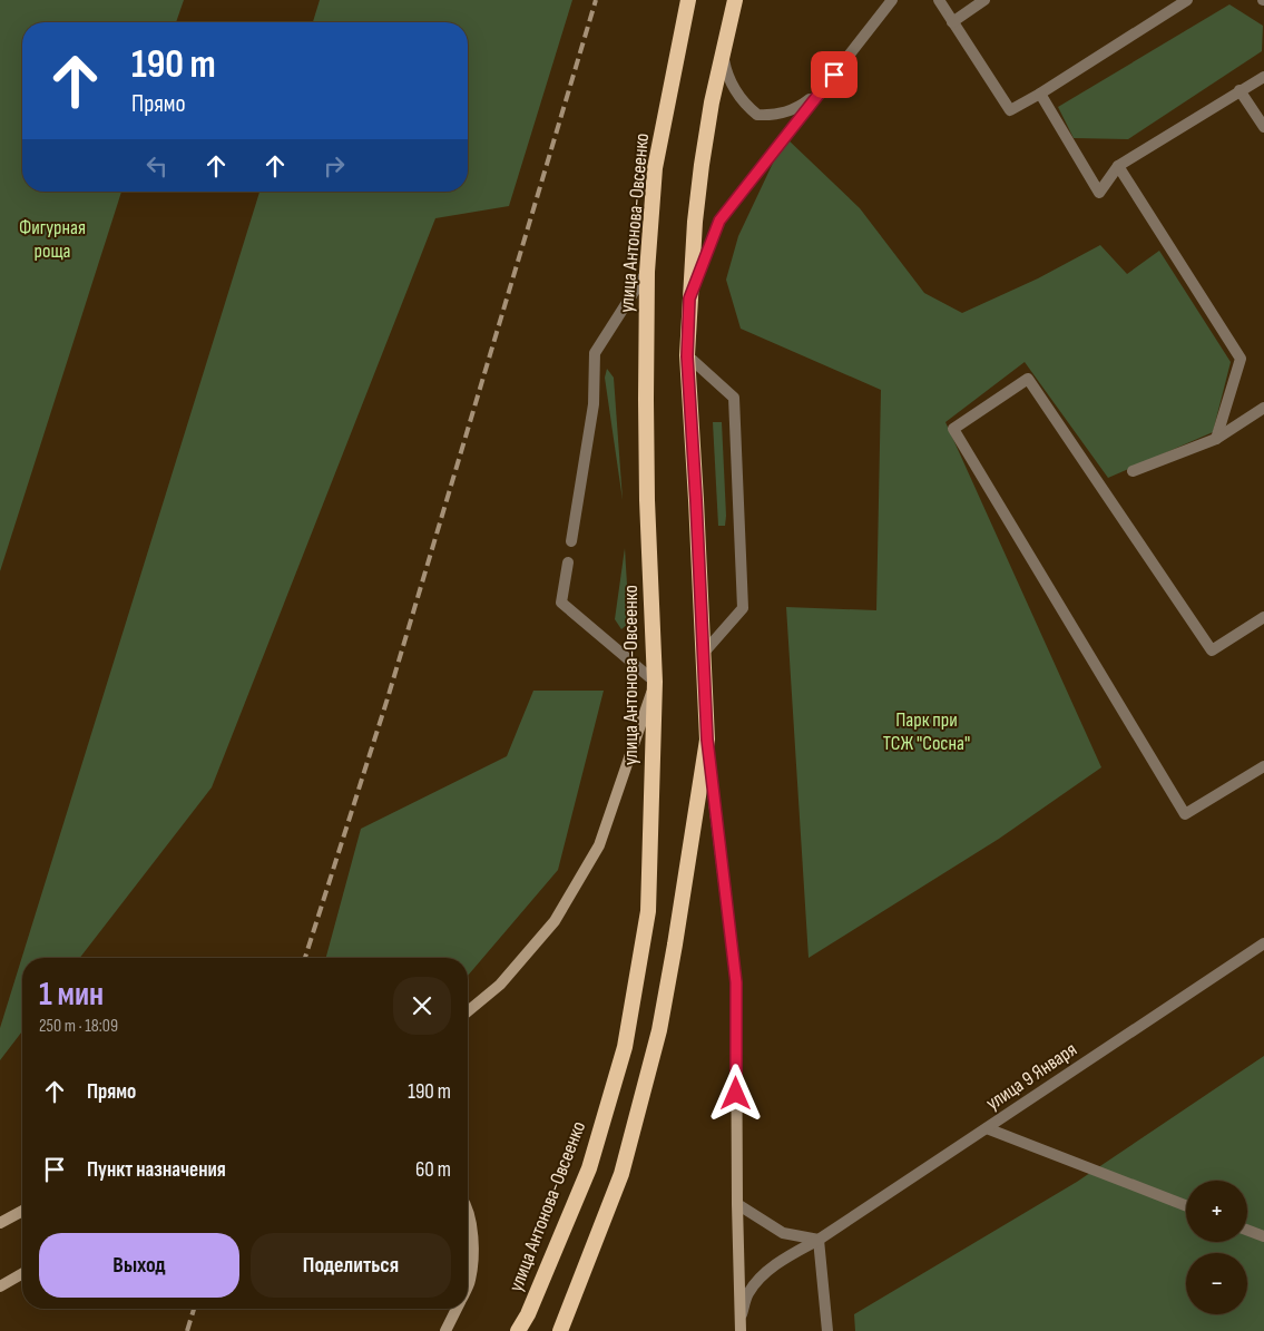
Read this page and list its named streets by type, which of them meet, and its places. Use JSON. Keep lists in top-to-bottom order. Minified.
{"streets":{"highway":["улица Антонова-Овсеенко"],"street":["улица 9 Января"]},"parks":["Фигурная роща","Парк при ТСЖ \"Сосна\""],"page":{"turn":["190 m","Прямо"],"heading":["1 мин","250 m · 18:09"],"list":[{"name":"Прямо","value":"190 m"},{"name":"Пункт назначения","value":"60 m"}],"map_buttons":["+","−"],"buttons":["Выход","Поделиться"]}}
